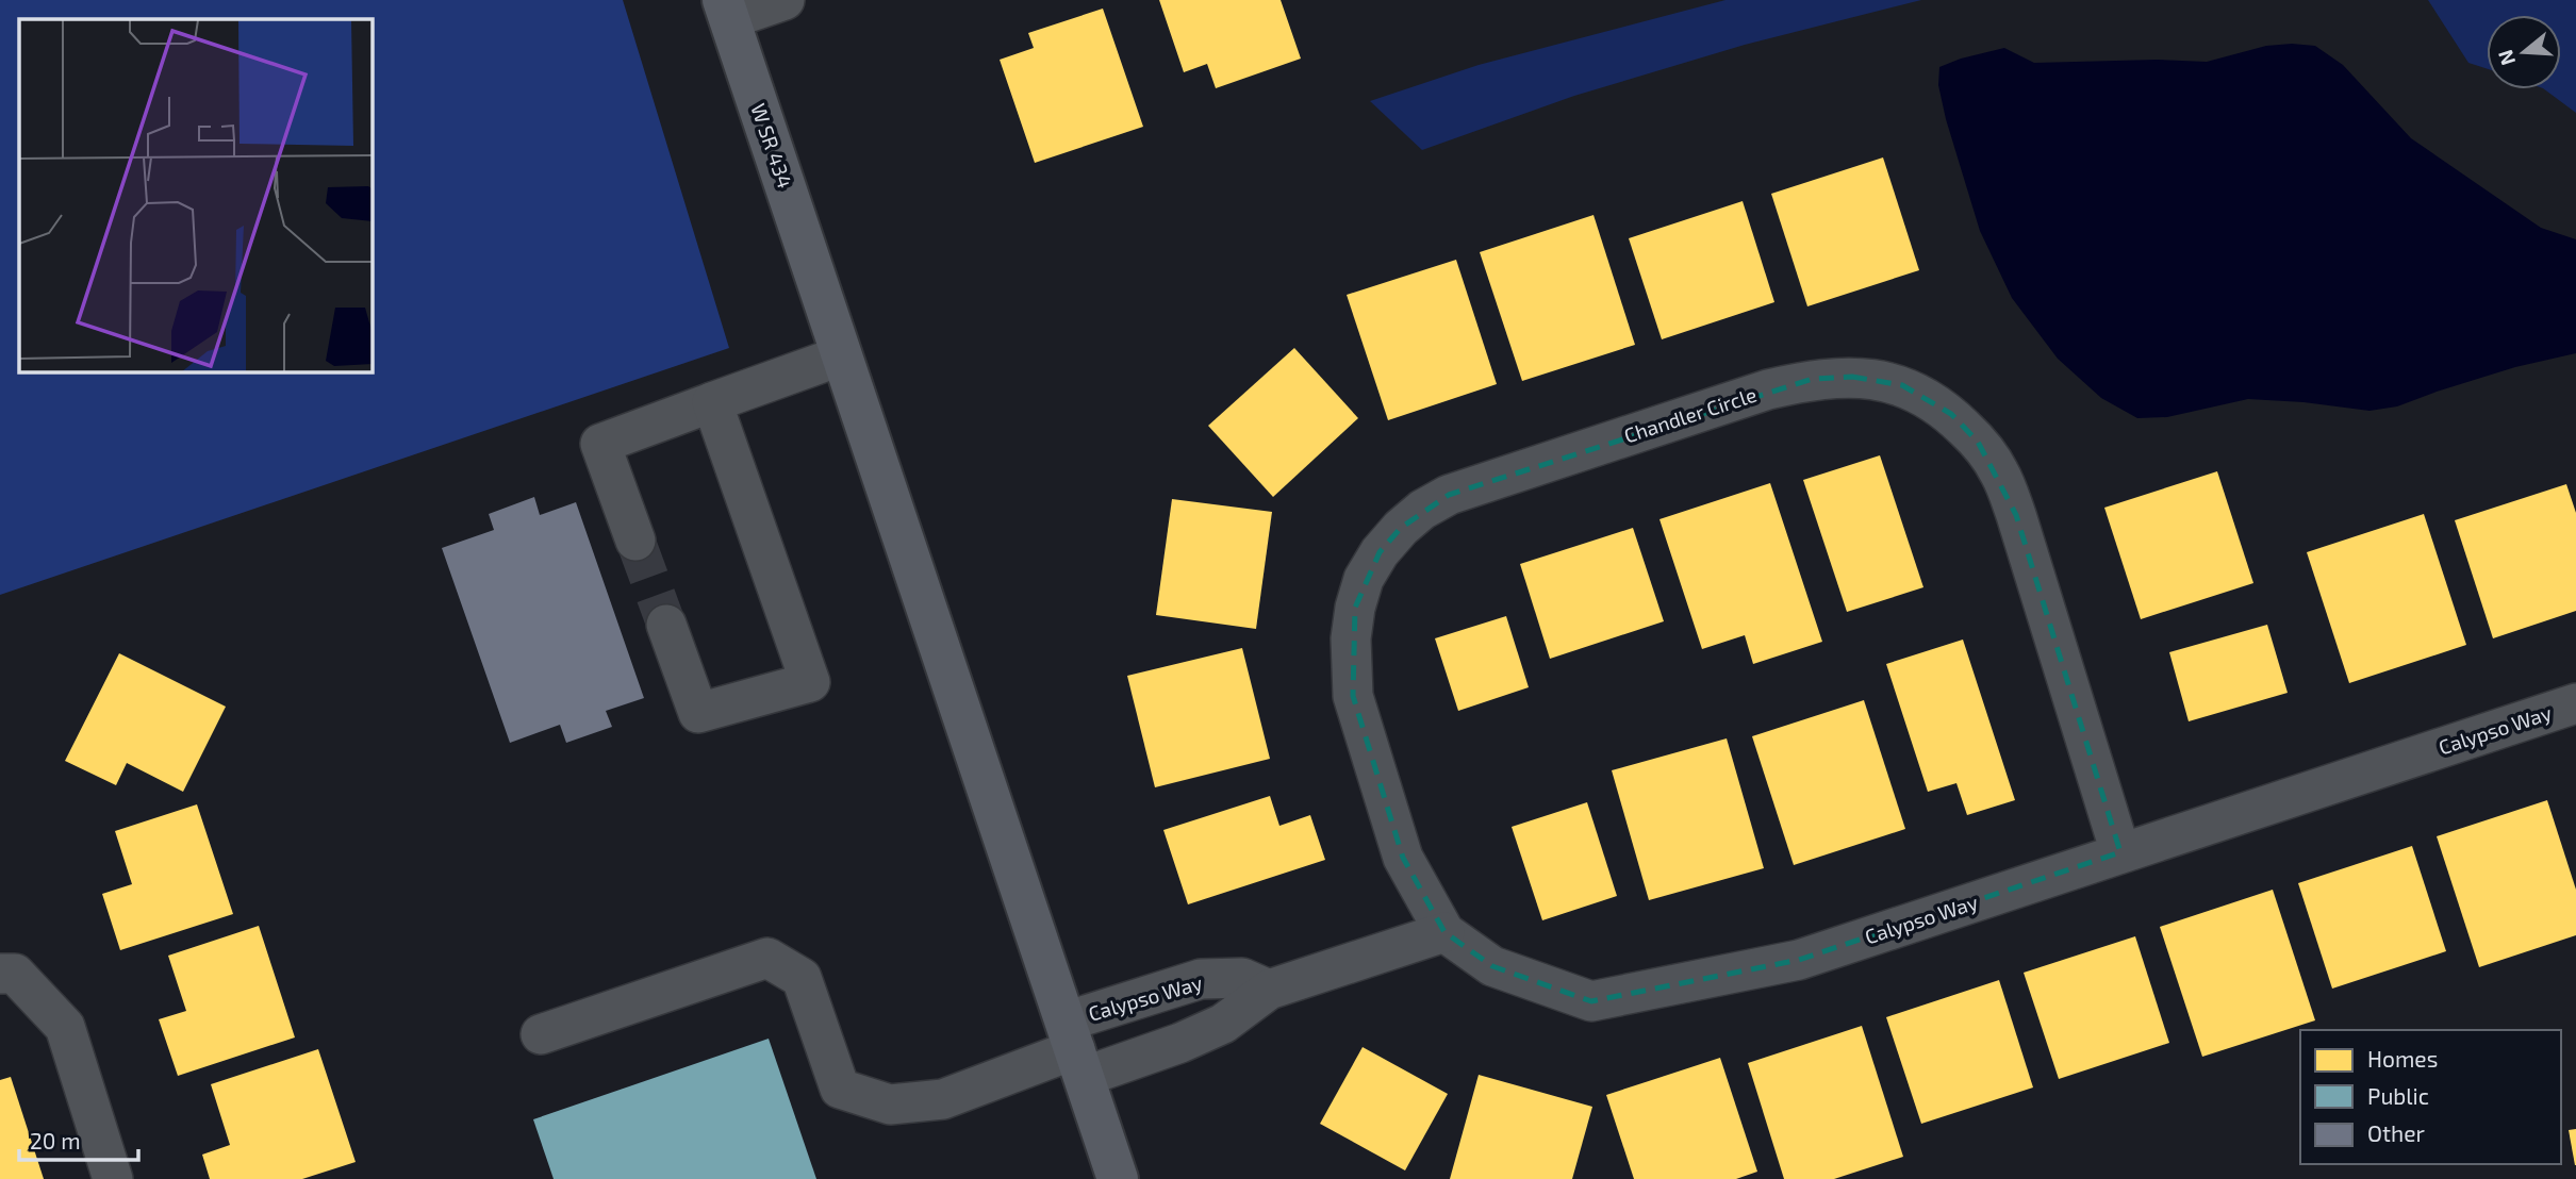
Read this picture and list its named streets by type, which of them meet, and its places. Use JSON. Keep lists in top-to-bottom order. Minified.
{"streets":{"main road":["W SR 434"],"street":["Chandler Circle","Calypso Way"]},"crossings":[["W SR 434","Calypso Way"],["Chandler Circle","Calypso Way"]],"legend":["Homes","Public","Other"],"scale_bar":"20 m","north":"left"}
